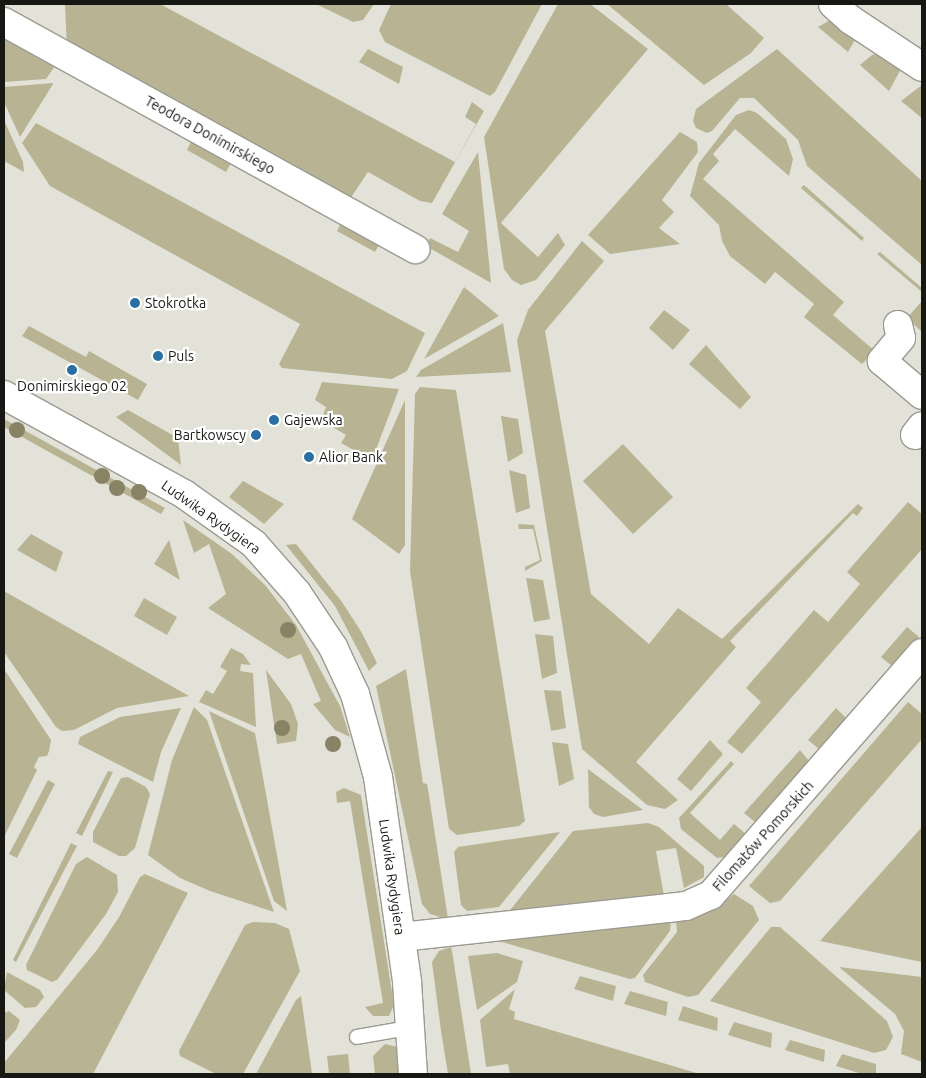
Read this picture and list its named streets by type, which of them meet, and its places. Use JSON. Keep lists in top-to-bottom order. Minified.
{"streets":{"street":["Teodora Donimirskiego","Ludwika Rydygiera","Filomatów Pomorskich"]},"crossings":[["Ludwika Rydygiera","Filomatów Pomorskich"]],"places":["Stokrotka","Puls","Donimirskiego 02","Gajewska","Bartkowscy","Alior Bank"]}
